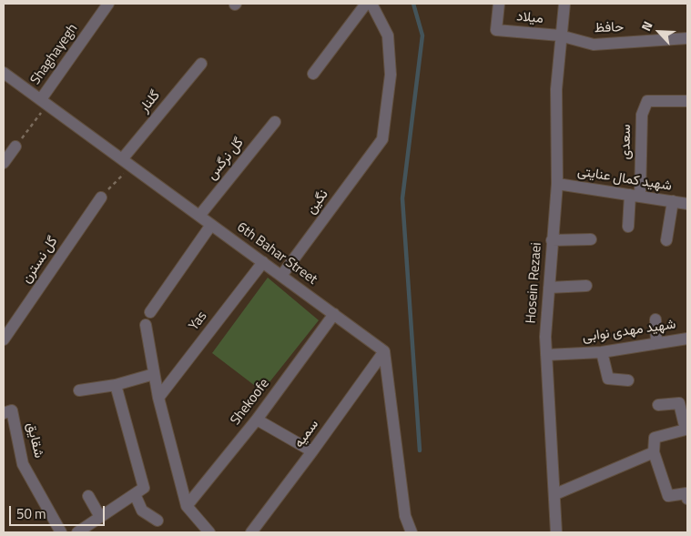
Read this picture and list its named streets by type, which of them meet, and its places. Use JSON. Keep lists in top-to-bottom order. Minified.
{"streets":{"street":["میلاد","حافظ","Shaghayegh","گلنار","سعدی","گل نرگس","شهید کمال عنایتی","نگین","6th Bahar Street","گل نسترن","Hosein Rezaei","Yas","شهید مهدی نوابی","Shekoofe","سمیه","شقایق"]},"crossings":[["میلاد","حافظ"],["میلاد","Hosein Rezaei"],["حافظ","Hosein Rezaei"],["Shaghayegh","6th Bahar Street"],["گلنار","6th Bahar Street"],["سعدی","شهید کمال عنایتی"],["گل نرگس","6th Bahar Street"],["شهید کمال عنایتی","Hosein Rezaei"],["نگین","6th Bahar Street"],["6th Bahar Street","Yas"],["6th Bahar Street","Shekoofe"],["6th Bahar Street","سمیه"],["Hosein Rezaei","شهید مهدی نوابی"]],"scale_bar":"50 m","north":"top left"}
